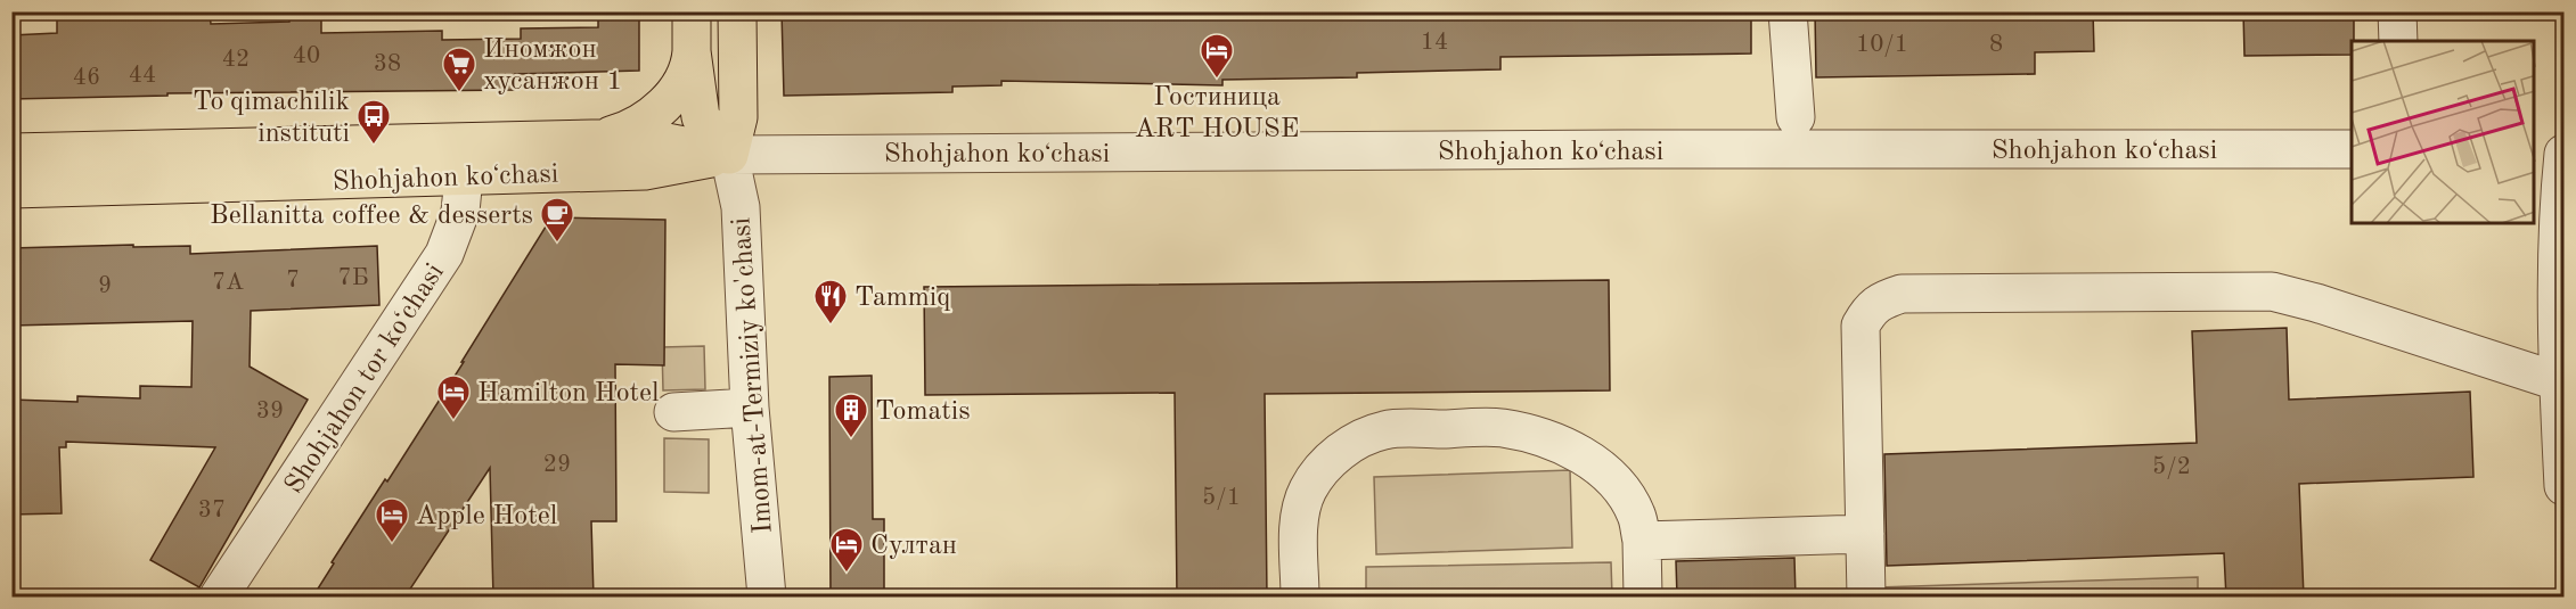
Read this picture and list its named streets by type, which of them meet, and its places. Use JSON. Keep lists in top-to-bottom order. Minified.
{"streets":{"main road":["Shohjahon koʻchasi","Imom-at-Termiziy ko'chasi"],"street":["Shohjahon tor koʻchasi"]},"crossings":[["Shohjahon koʻchasi","Imom-at-Termiziy ko'chasi"],["Shohjahon koʻchasi","Shohjahon tor koʻchasi"]],"places":{"hotel":["Гостиница ART HOUSE","Hamilton Hotel","Apple Hotel","Султан"],"supermarket":["Иномжон хусанжон 1"],"bus stop":["To'qimachilik instituti"],"cafe":["Bellanitta coffee & desserts"],"restaurant":["Tammiq"],"building":["Tomatis"]},"house_numbers":["14","10/1","8","40","42","38","44","46","7Б","7","7A","9","39","29","5/2","5/1","37"]}
